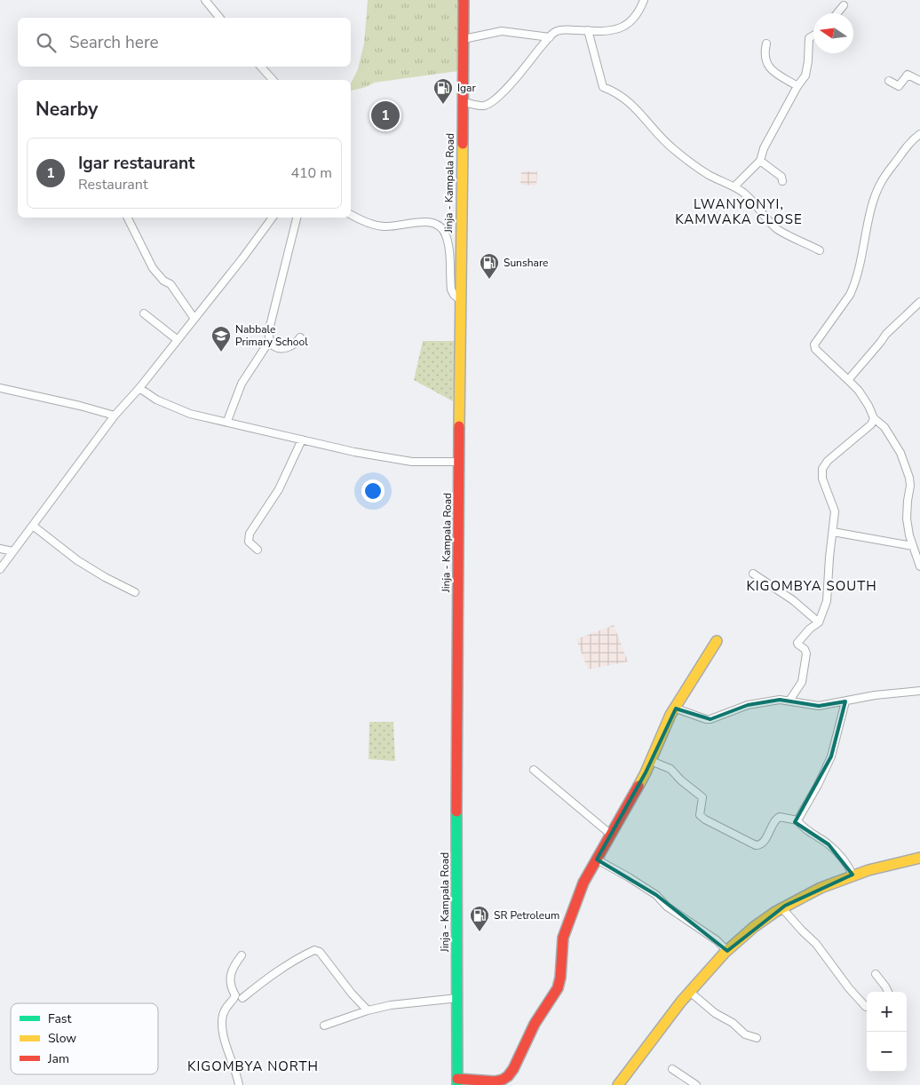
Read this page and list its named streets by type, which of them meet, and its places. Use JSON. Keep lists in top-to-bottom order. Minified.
{"streets":{"main road":["Jinja - Kampala Road"]},"districts":["LWANYONYI, KAMWAKA CLOSE","KIGOMBYA SOUTH","KIGOMBYA NORTH"],"places":{"fuel station":["Igar","Sunshare","SR Petroleum"],"school or university":["Nabbale Primary School"]},"legend":["Fast","Slow","Jam"],"north":"left","page":{"search":"Search here","heading":"Nearby","pins":"1","list":[{"mark":"1","name":"Igar restaurant","note":"Restaurant","value":"410 m"}],"map_buttons":["+","−"]}}
